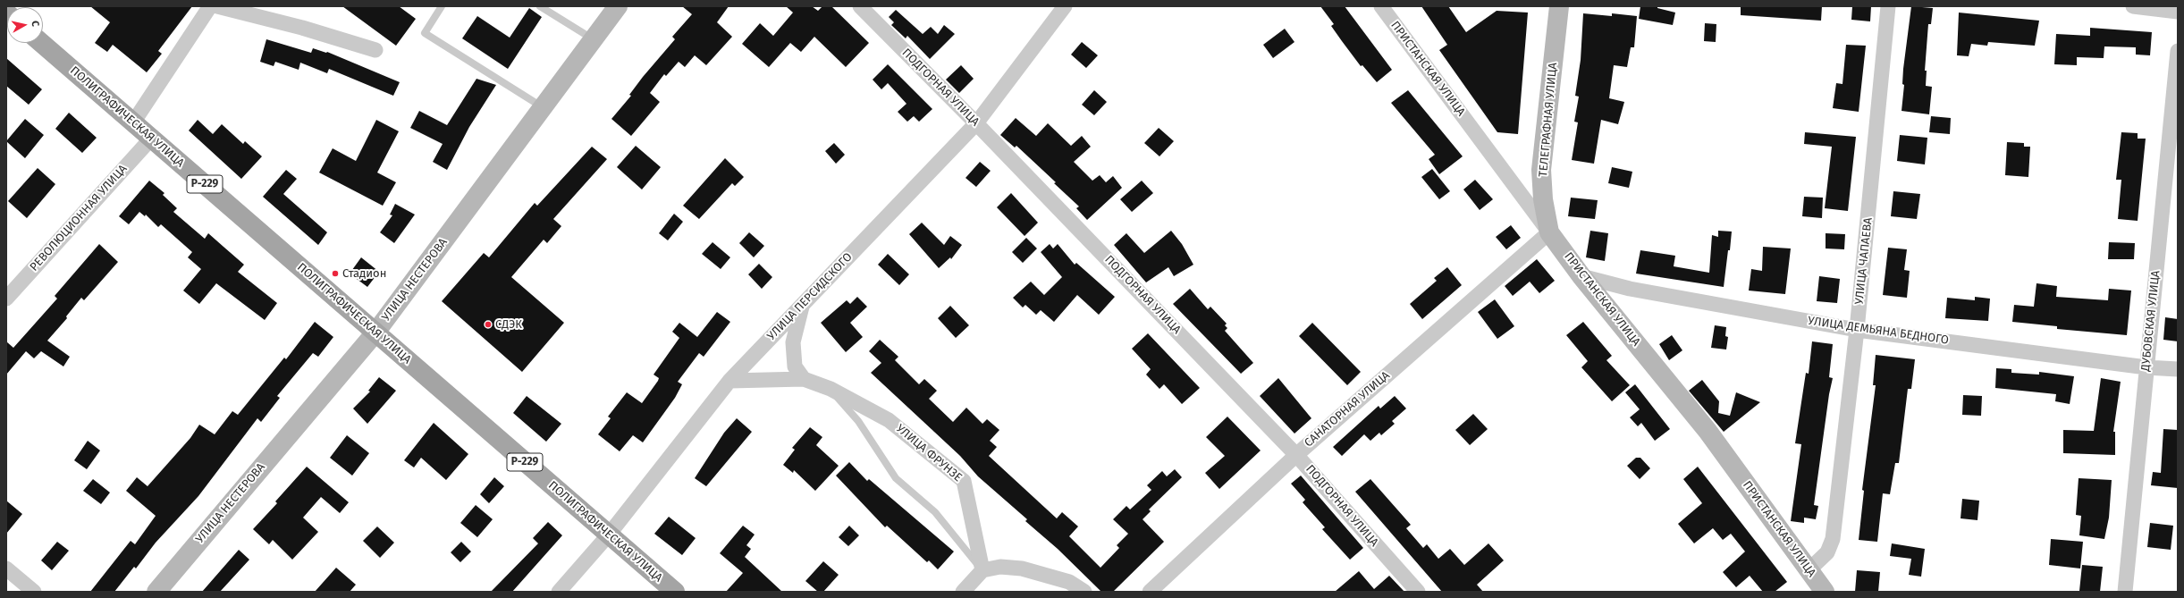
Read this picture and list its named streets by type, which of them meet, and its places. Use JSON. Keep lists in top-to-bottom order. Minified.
{"streets":{"main road":["ПРИСТАНСКАЯ УЛИЦА","ПОЛИГРАФИЧЕСКАЯ УЛИЦА","ТЕЛЕГРАФНАЯ УЛИЦА","Р-229","УЛИЦА НЕСТЕРОВА"],"street":["ПОДГОРНАЯ УЛИЦА","РЕВОЛЮЦИОННАЯ УЛИЦА","УЛИЦА ЧАПАЕВА","УЛИЦА ПЕРСИДСКОГО","ДУБОВСКАЯ УЛИЦА","УЛИЦА ДЕМЬЯНА БЕДНОГО","САНАТОРНАЯ УЛИЦА","УЛИЦА ФРУНЗЕ"]},"crossings":[["ПРИСТАНСКАЯ УЛИЦА","ТЕЛЕГРАФНАЯ УЛИЦА"],["ПРИСТАНСКАЯ УЛИЦА","УЛИЦА ЧАПАЕВА"],["ПРИСТАНСКАЯ УЛИЦА","УЛИЦА ДЕМЬЯНА БЕДНОГО"],["ПРИСТАНСКАЯ УЛИЦА","САНАТОРНАЯ УЛИЦА"],["ПОДГОРНАЯ УЛИЦА","УЛИЦА ПЕРСИДСКОГО"],["ПОДГОРНАЯ УЛИЦА","САНАТОРНАЯ УЛИЦА"],["ПОЛИГРАФИЧЕСКАЯ УЛИЦА","РЕВОЛЮЦИОННАЯ УЛИЦА"],["ПОЛИГРАФИЧЕСКАЯ УЛИЦА","УЛИЦА НЕСТЕРОВА"],["ПОЛИГРАФИЧЕСКАЯ УЛИЦА","УЛИЦА ПЕРСИДСКОГО"],["ТЕЛЕГРАФНАЯ УЛИЦА","САНАТОРНАЯ УЛИЦА"],["УЛИЦА ЧАПАЕВА","УЛИЦА ДЕМЬЯНА БЕДНОГО"],["УЛИЦА ПЕРСИДСКОГО","УЛИЦА ФРУНЗЕ"],["ДУБОВСКАЯ УЛИЦА","УЛИЦА ДЕМЬЯНА БЕДНОГО"]],"places":["Стадион","СДЭК"],"north":"right"}
